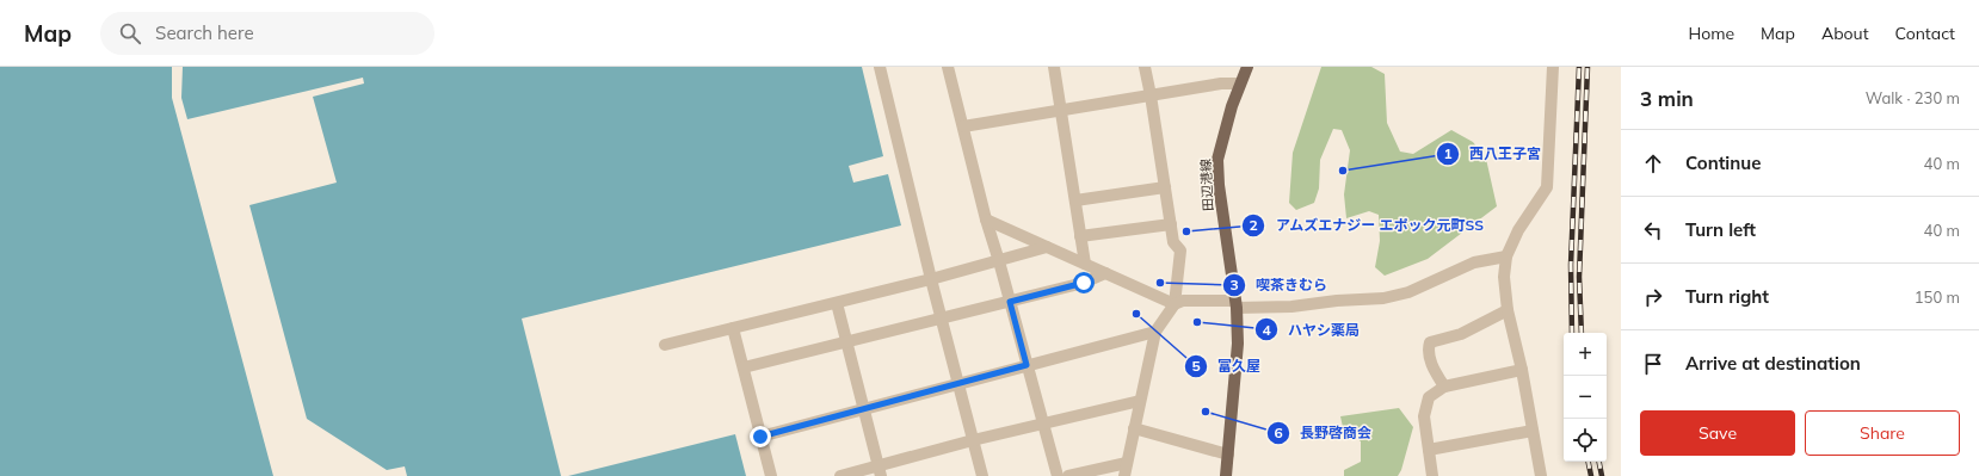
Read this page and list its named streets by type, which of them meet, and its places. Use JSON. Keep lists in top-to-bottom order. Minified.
{"streets":{"main road":["田辺港線"]},"places":["西八王子宮","アムズエナジー エポック元町SS","喫茶きむら","富久屋","ハヤシ薬局","長野啓商会"],"page":{"header":"Map","search":"Search here","nav":["Home","Map","About","Contact"],"heading":["3 min","Walk · 230 m"],"list":[["Continue","40 m"],["Turn left","40 m"],["Turn right","150 m"],"Arrive at destination"],"map_buttons":["+","−"],"buttons":["Save","Share"]}}
